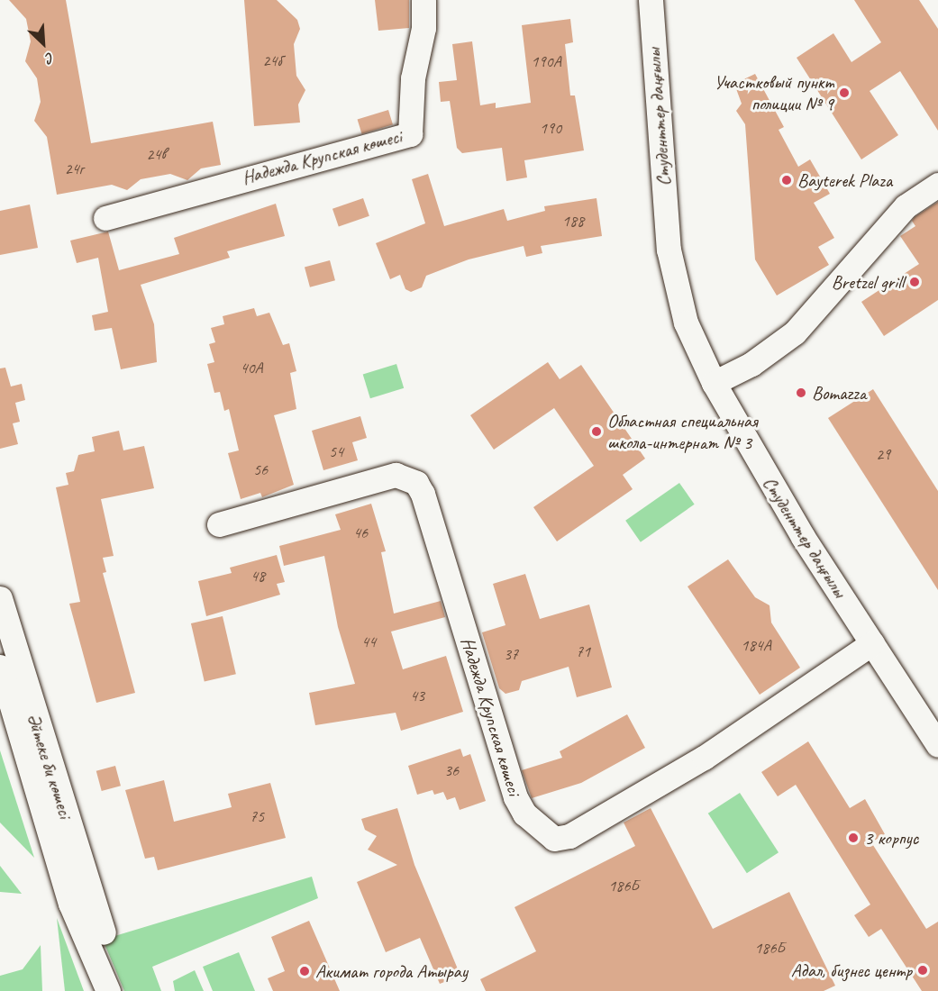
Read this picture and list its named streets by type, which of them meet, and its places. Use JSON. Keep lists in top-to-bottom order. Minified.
{"streets":{"street":["Студенттер даңғылы","Надежда Крупская көшесі","Әйтеке би көшесі"]},"crossings":[["Студенттер даңғылы","Надежда Крупская көшесі"]],"places":["Участковый пункт полиции № 9","Bayterek Plaza","Bretzel grill","Bomazza","Областная специальная школа-интернат № 3","3 корпус","Адал, бизнес центр","Акимат города Атырау"],"house_numbers":["24б","190А","190","24в","24г","188","40А","54","29","56","46","48","44","184А","71","37","43","36","75","186Б","186Б"],"north":"bottom right"}
